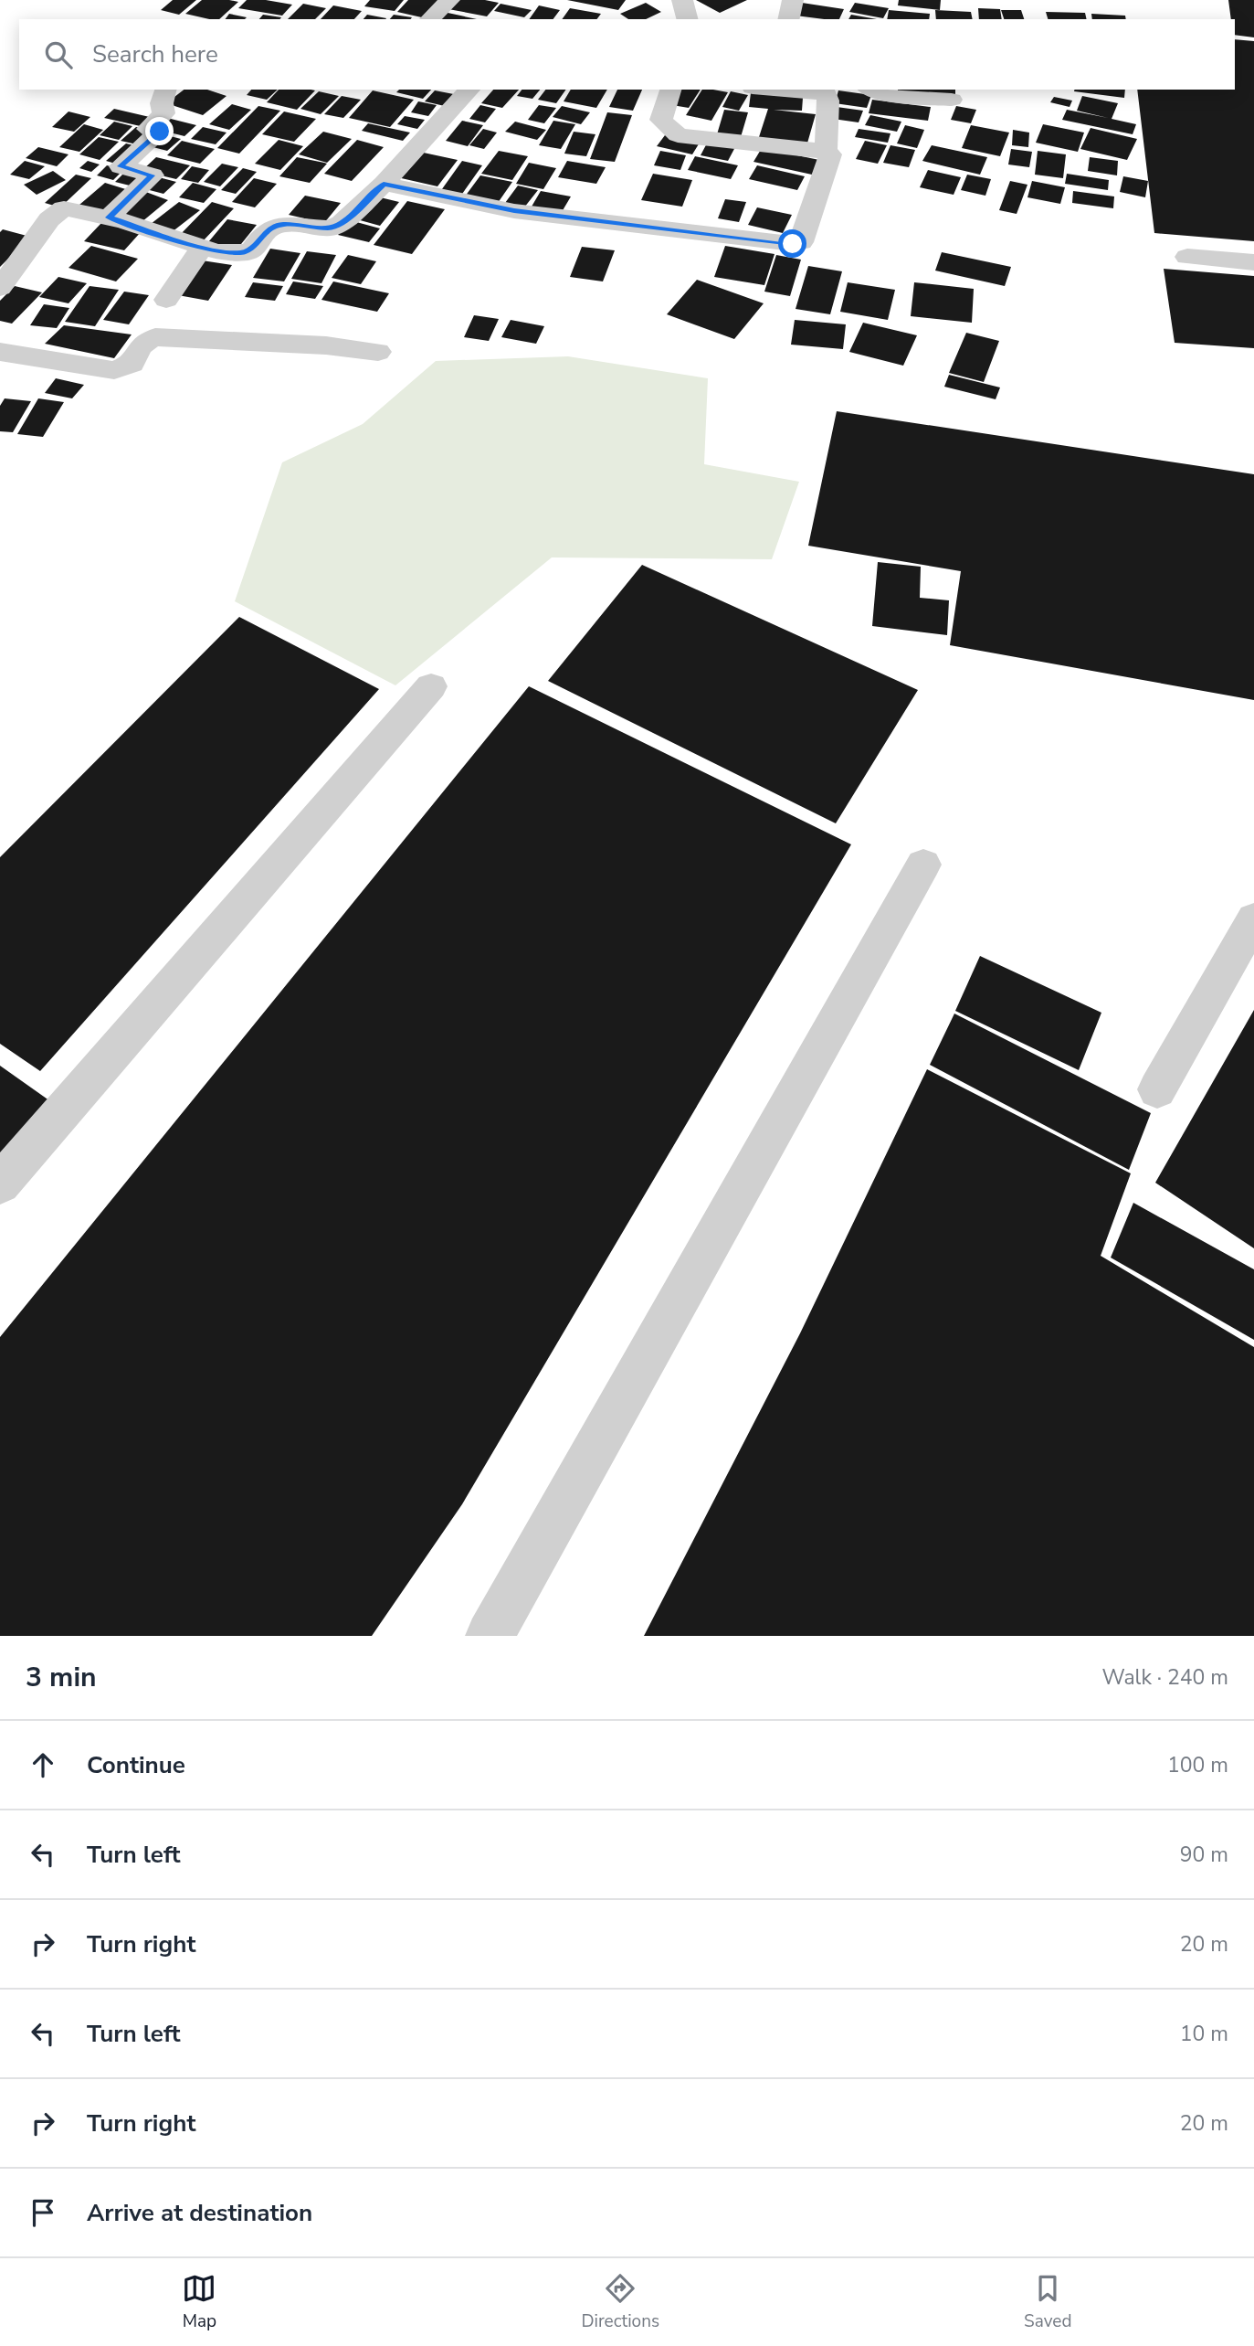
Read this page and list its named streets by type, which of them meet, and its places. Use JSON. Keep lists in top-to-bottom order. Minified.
{"page":{"search":"Search here","heading":["3 min","Walk · 240 m"],"list":[["Continue","100 m"],["Turn left","90 m"],["Turn right","20 m"],["Turn left","10 m"],["Turn right","20 m"],"Arrive at destination"],"nav":["Map","Directions","Saved"]}}
